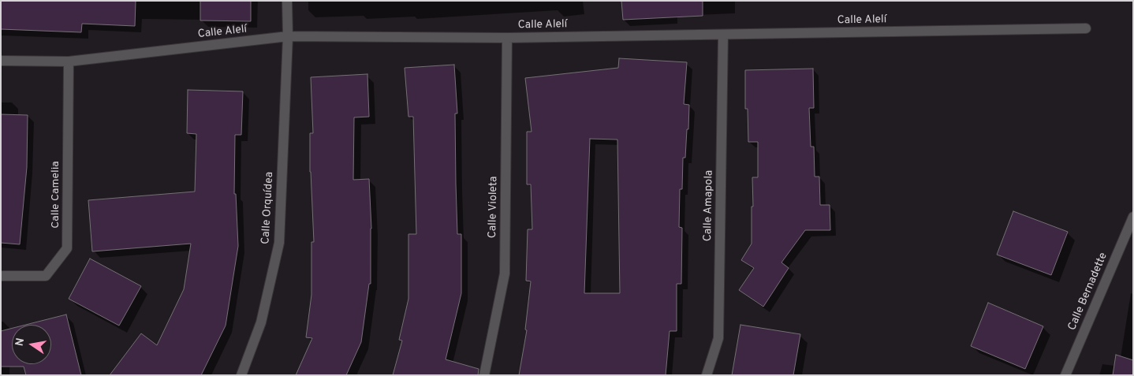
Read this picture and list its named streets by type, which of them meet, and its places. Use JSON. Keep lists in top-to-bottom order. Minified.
{"streets":{"street":["Calle Alelí","Calle Camelia","Calle Amapola","Calle Violeta","Calle Orquídea","Calle Bernadette"]},"crossings":[["Calle Alelí","Calle Camelia"],["Calle Alelí","Calle Amapola"],["Calle Alelí","Calle Violeta"],["Calle Alelí","Calle Orquídea"]],"north":"left"}
